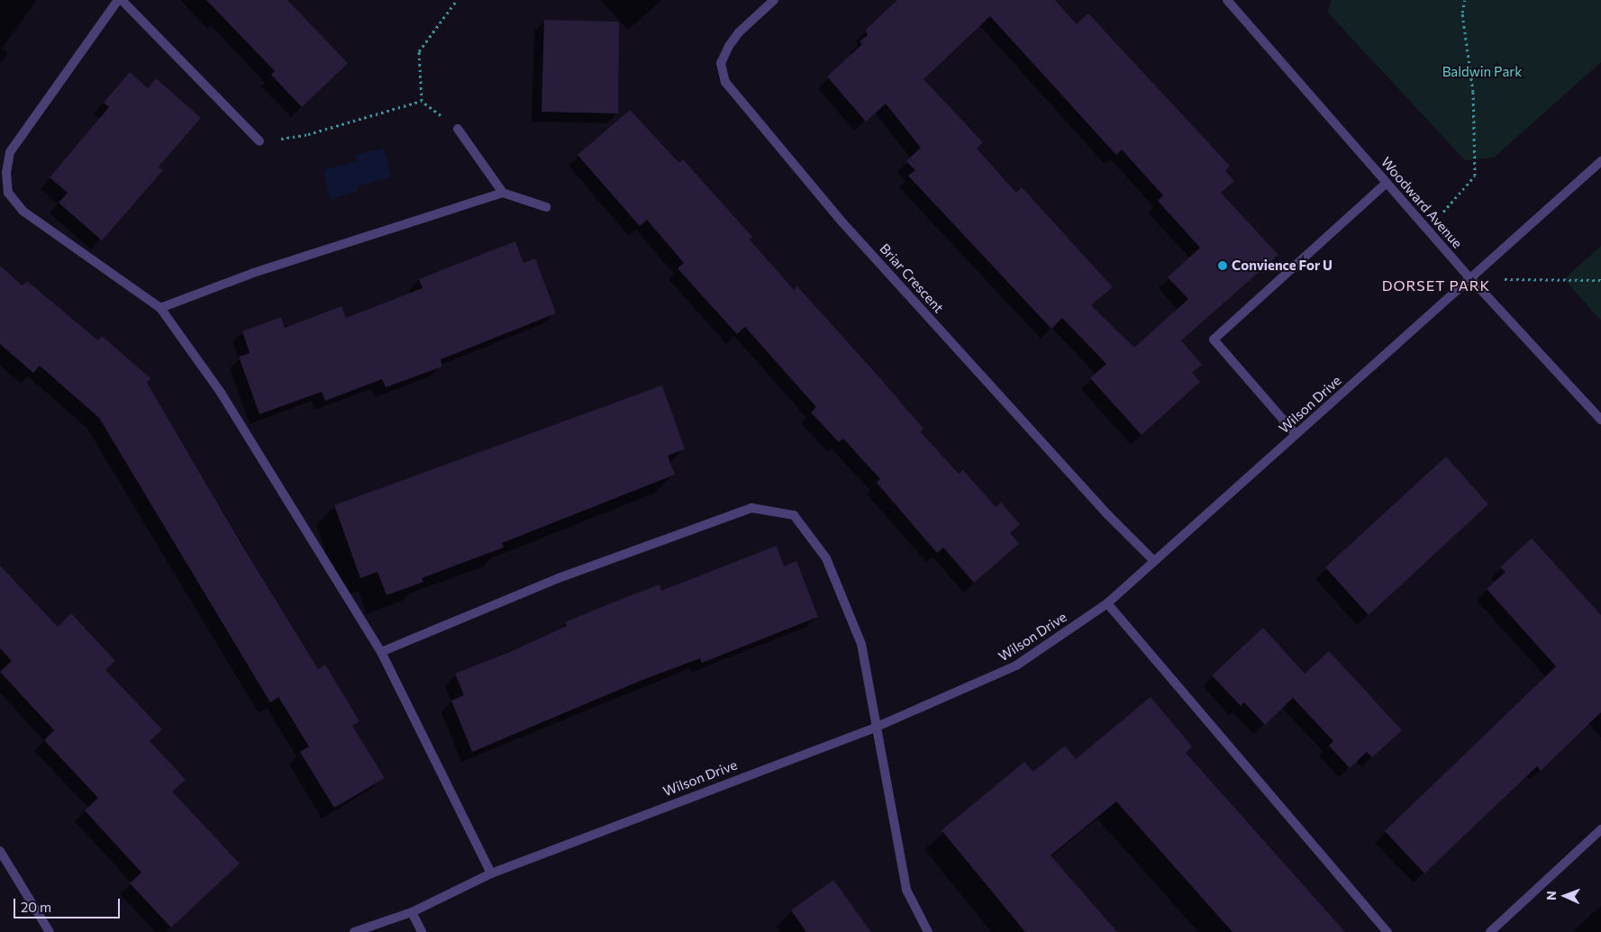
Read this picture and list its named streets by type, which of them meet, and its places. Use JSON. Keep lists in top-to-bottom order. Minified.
{"streets":{"street":["Woodward Avenue","Briar Crescent","Wilson Drive"]},"crossings":[["Woodward Avenue","Wilson Drive"],["Briar Crescent","Wilson Drive"]],"districts":["DORSET PARK"],"parks":["Baldwin Park"],"places":["Convience For U"],"scale_bar":"20 m","north":"left"}
